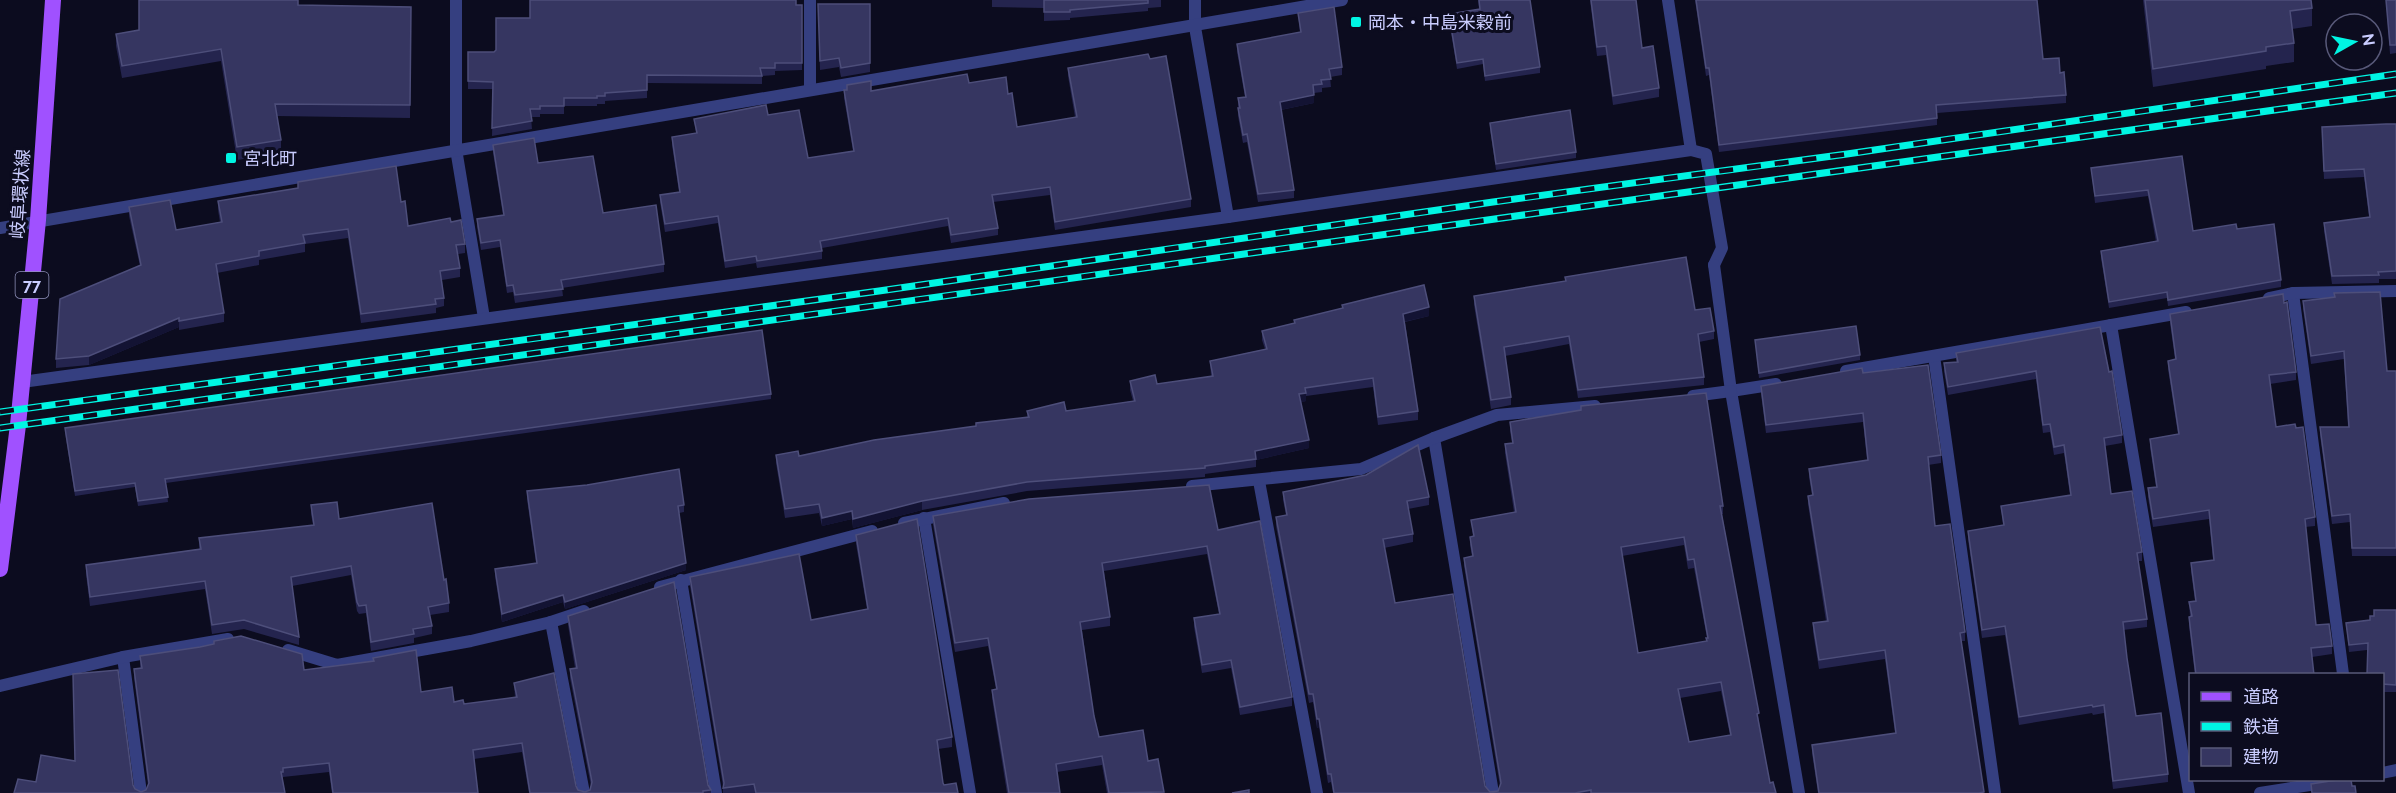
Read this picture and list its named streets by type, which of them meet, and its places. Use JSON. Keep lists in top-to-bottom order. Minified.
{"streets":{"main road":["岐阜環状線","77"]},"places":{"transit":["岡本・中島米穀前","宮北町"]},"legend":["道路","鉄道","建物"],"north":"right"}
